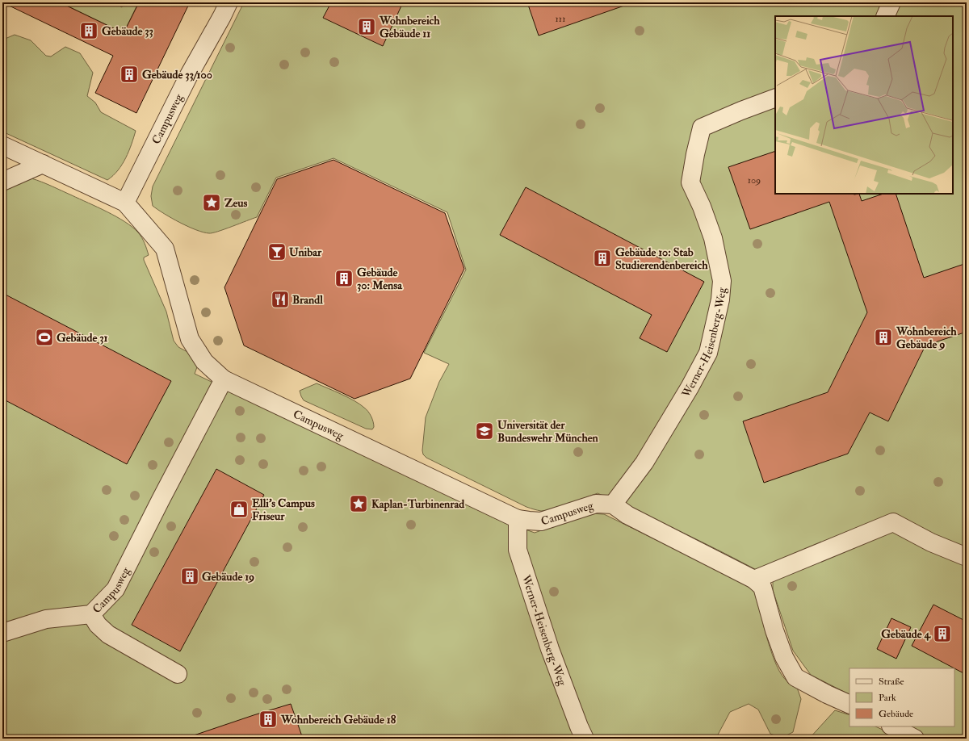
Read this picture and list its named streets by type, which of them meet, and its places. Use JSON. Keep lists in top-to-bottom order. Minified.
{"streets":{"street":["Campusweg","Werner-Heisenberg-Weg"]},"crossings":[["Campusweg","Werner-Heisenberg-Weg"]],"places":{"building":["Wohnbereich Gebäude 11","Gebäude 33","Gebäude 33/100","Gebäude 10: Stab Studierendenbereich","Gebäude 30: Mensa","Wohnbereich Gebäude 9","Gebäude 19","Gebäude 4","Wohnbereich Gebäude 18"],"place":["Zeus","Kaplan-Turbinenrad"],"bar":["Unibar"],"restaurant":["Brandl"],"sports":["Gebäude 31"],"school or university":["Universität der Bundeswehr München"],"shop":["Elli's Campus Friseur"]},"house_numbers":["111","109"],"legend":["Straße","Park","Gebäude"]}
